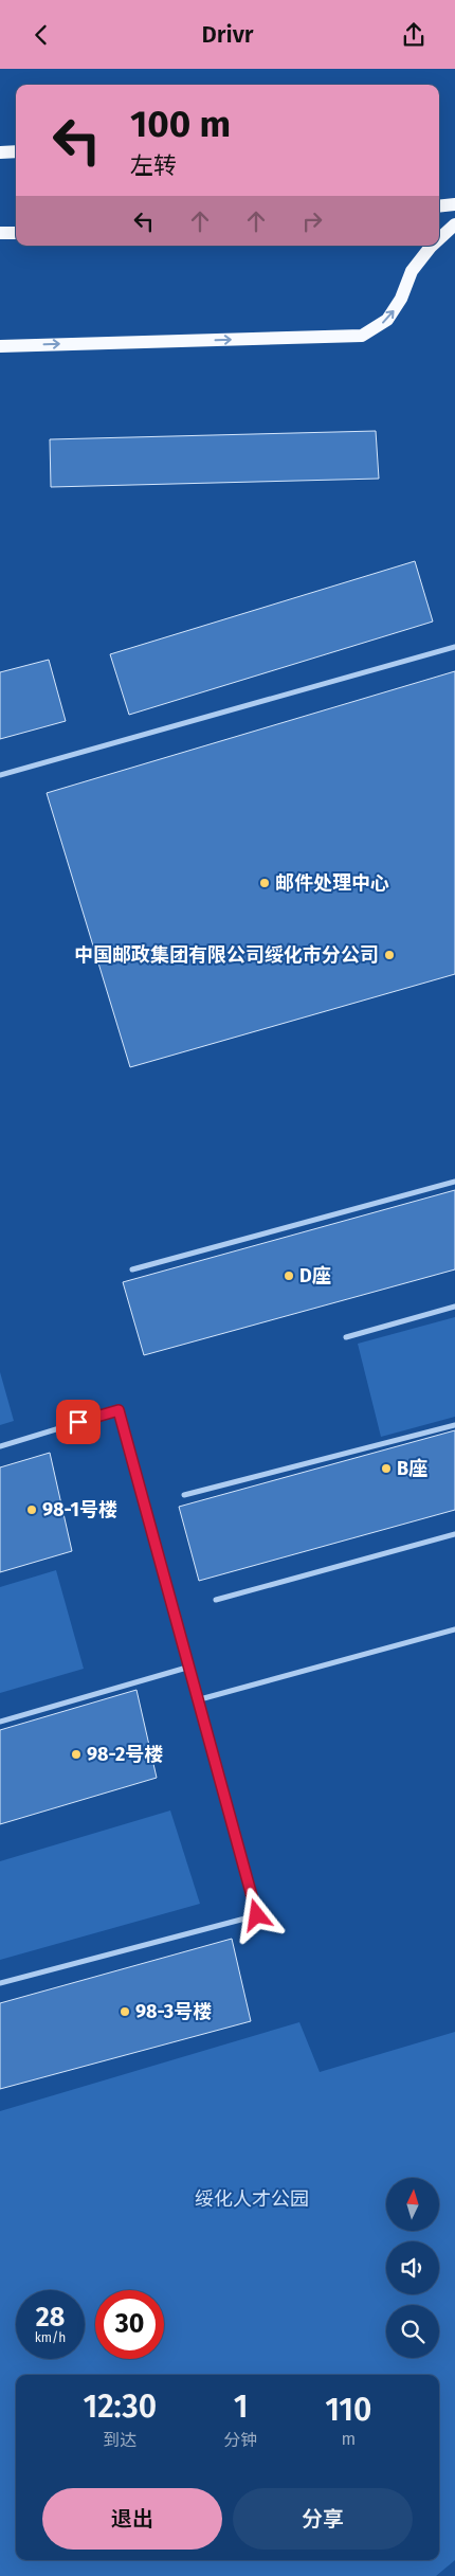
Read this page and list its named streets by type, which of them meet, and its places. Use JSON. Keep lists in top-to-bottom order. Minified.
{"parks":["绥化人才公园"],"places":["邮件处理中心","中国邮政集团有限公司绥化市分公司","D座","B座","98-1号楼","98-2号楼","98-3号楼"],"north":"top","page":{"header":"Drivr","turn":["100 m","左转"],"speed":"28 km/h","limit":"30","eta":["12:30","到达","1","分钟","110","m"],"buttons":["退出","分享"]}}
